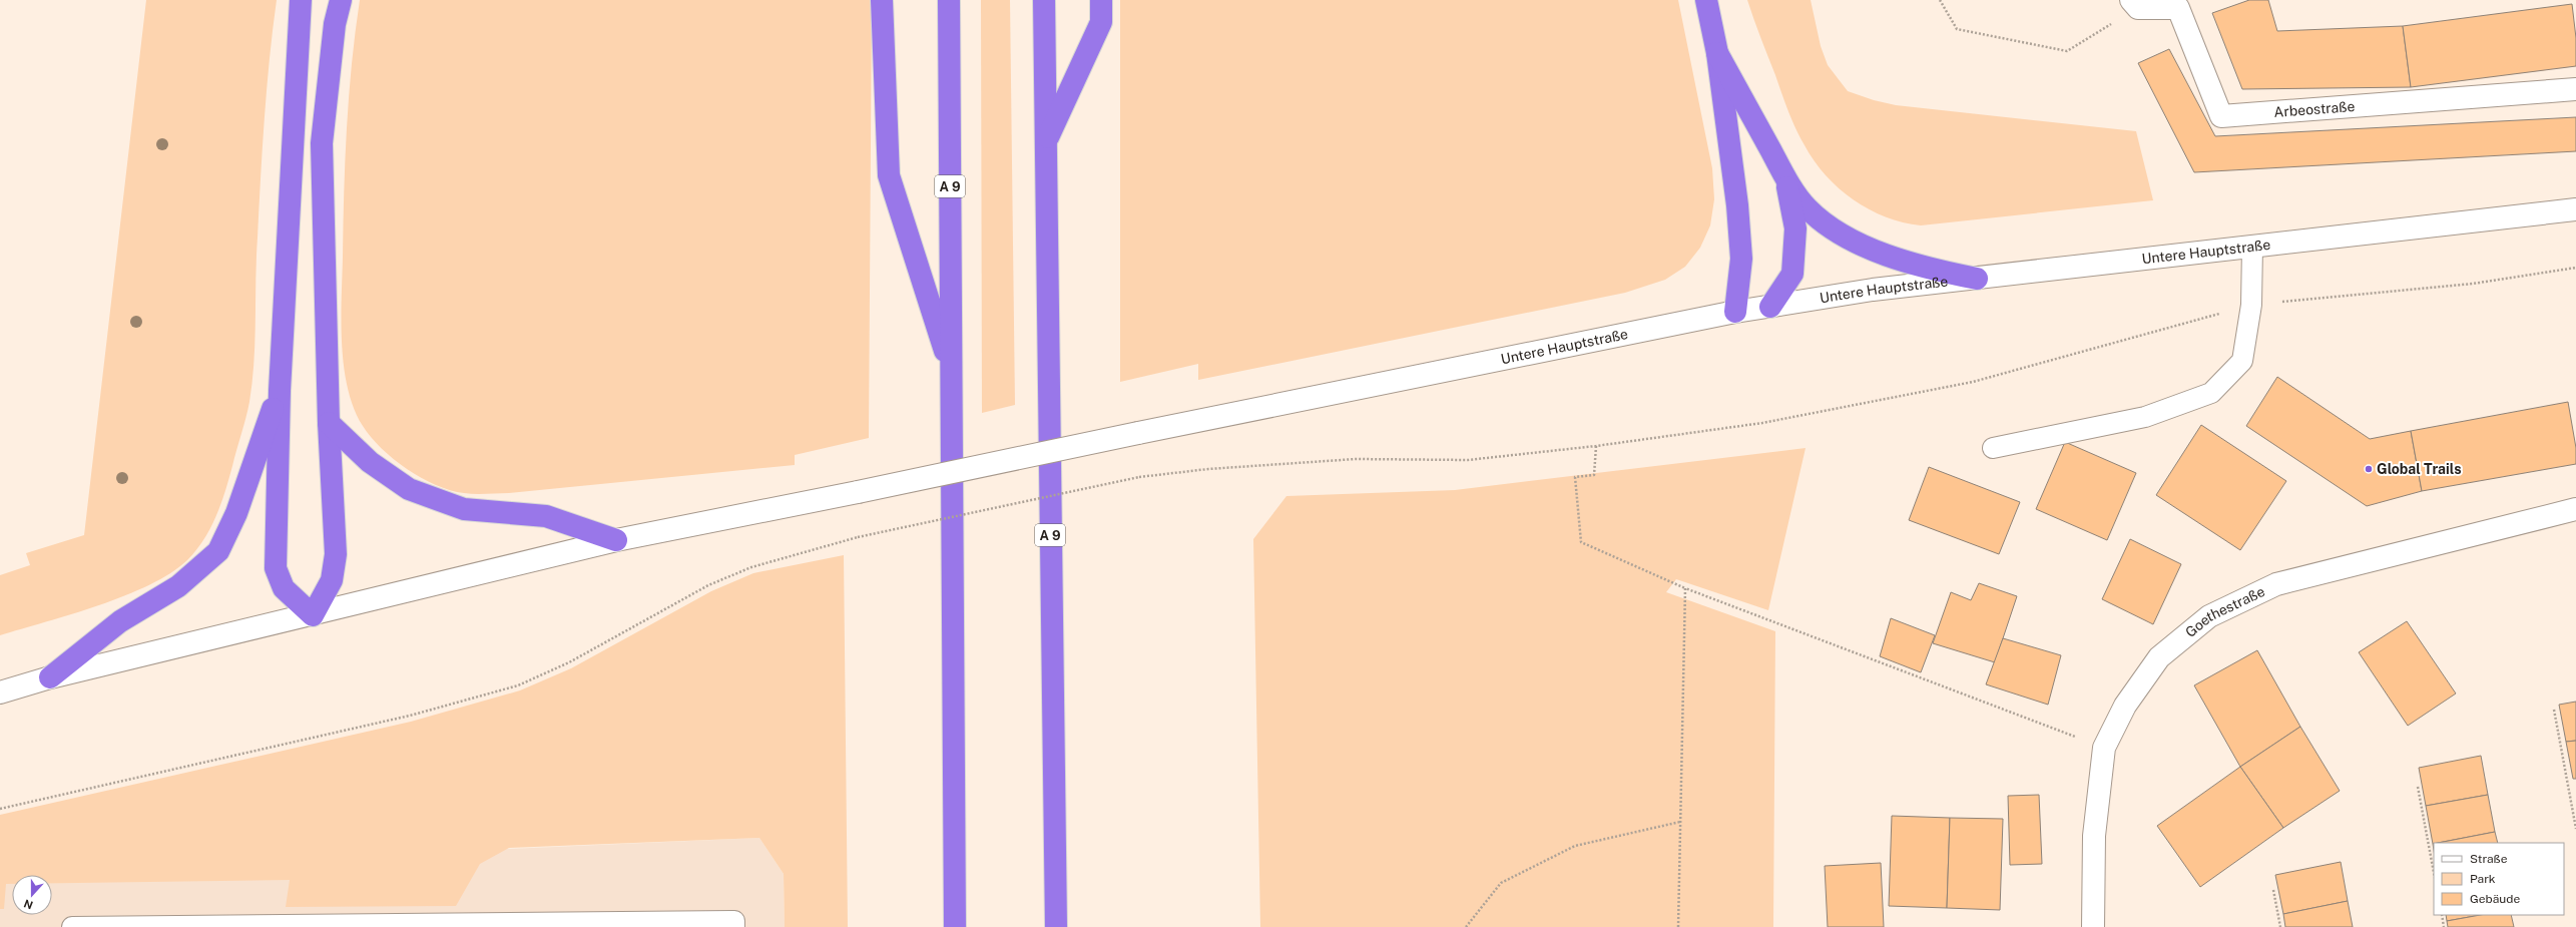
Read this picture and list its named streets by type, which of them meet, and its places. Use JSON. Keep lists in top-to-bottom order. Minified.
{"streets":{"highway":["A 9"],"main road":["Arbeostraße","Untere Hauptstraße","Goethestraße"]},"places":["Global Trails"],"legend":["Straße","Park","Gebäude"],"north":"bottom"}
